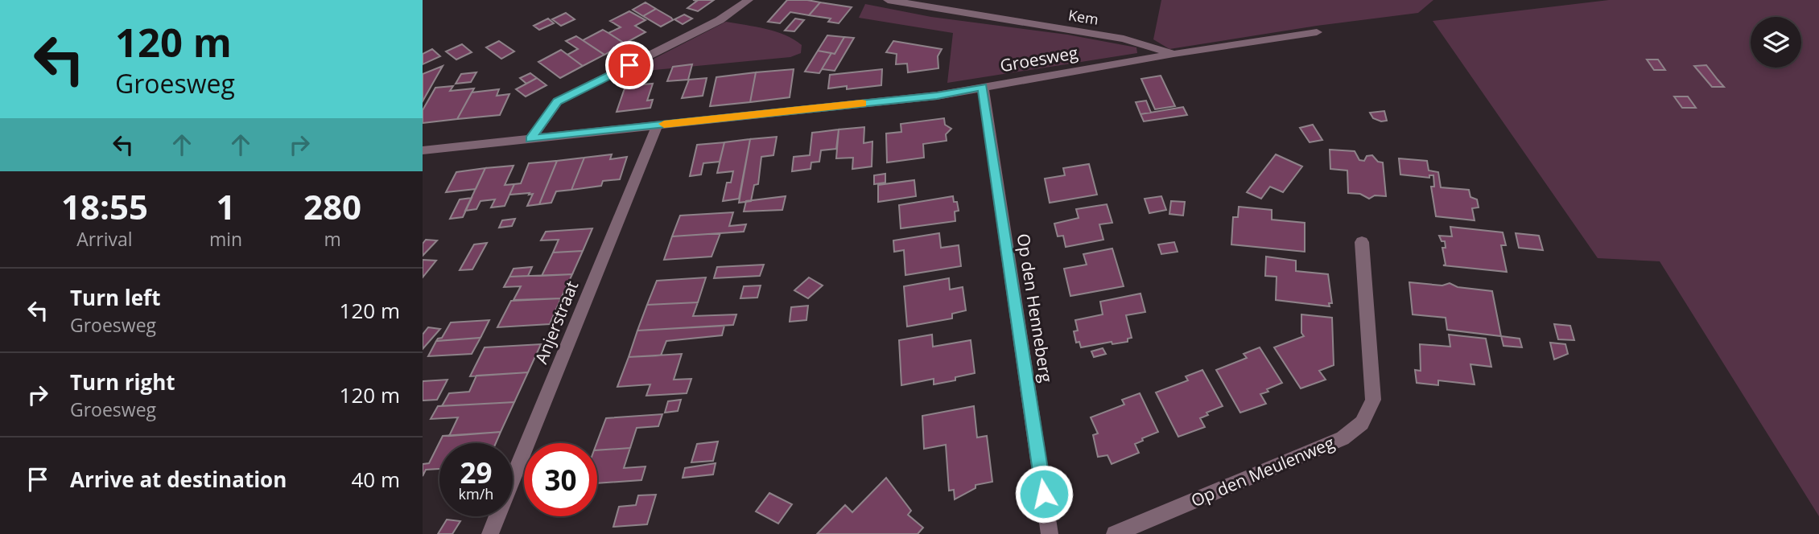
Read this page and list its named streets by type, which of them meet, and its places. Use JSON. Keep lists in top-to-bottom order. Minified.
{"streets":{"street":["Kem","Groesweg","Op den Henneberg","Anjerstraat","Op den Meulenweg"]},"crossings":[["Kem","Groesweg"],["Groesweg","Op den Henneberg"],["Groesweg","Anjerstraat"]],"page":{"turn":["120 m","Groesweg"],"eta":["18:55","Arrival","1","min","280","m"],"list":[{"name":"Turn left","note":"Groesweg","value":"120 m"},{"name":"Turn right","note":"Groesweg","value":"120 m"},{"name":"Arrive at destination","value":"40 m"}],"speed":"29 km/h","limit":"30"}}
